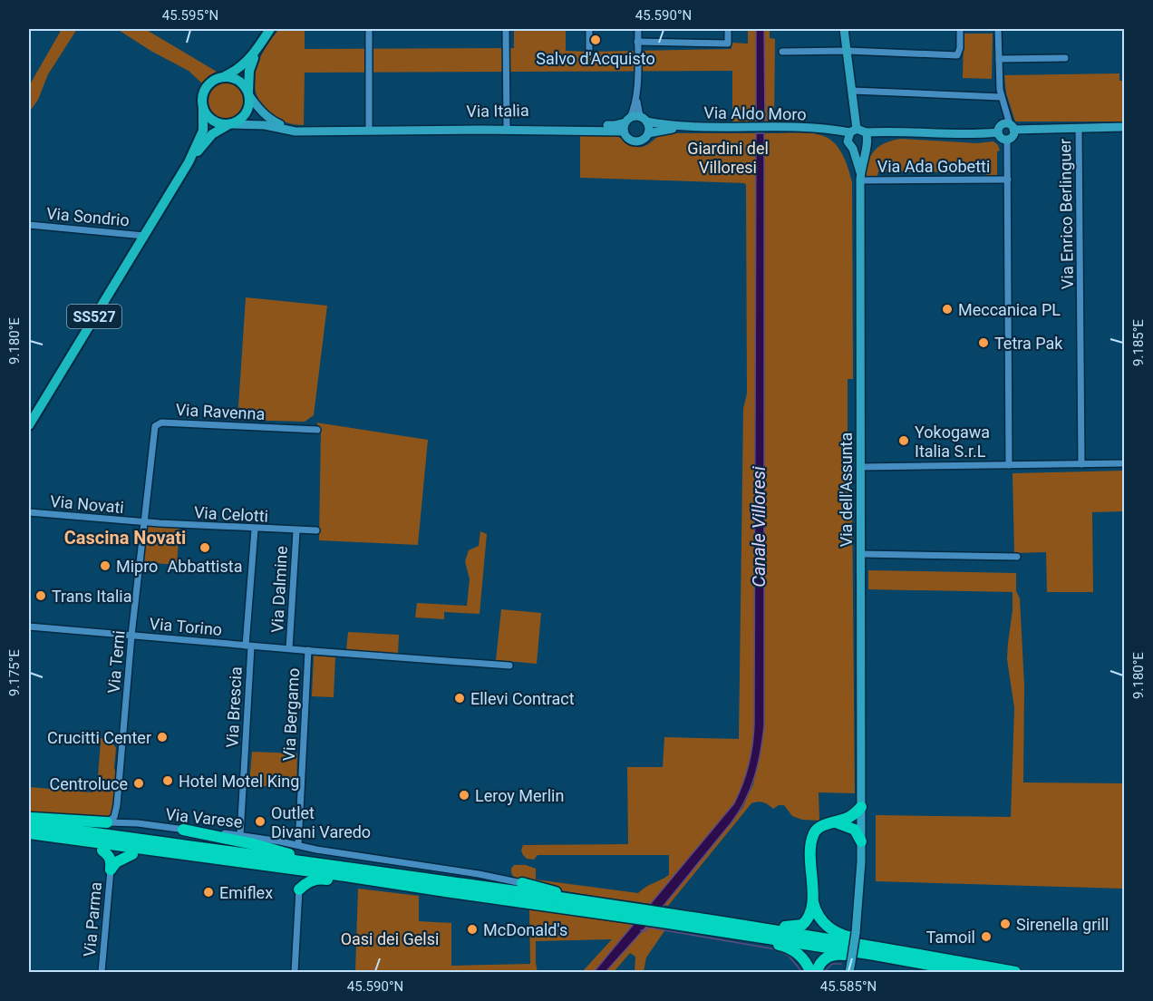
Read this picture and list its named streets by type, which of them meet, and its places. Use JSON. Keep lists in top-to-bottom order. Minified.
{"streets":{"main road":["SS527"],"street":["Via Italia","Via Aldo Moro","Via Ada Gobetti","Via Enrico Berlinguer","Via Sondrio","Via Ravenna","Via dell'Assunta","Via Novati","Via Celotti","Via Dalmine","Via Torino","Via Terni","Via Brescia","Via Bergamo","Via Varese","Via Parma"]},"crossings":[["Via Italia","Via Aldo Moro"],["Via Aldo Moro","Via dell'Assunta"],["Via Ada Gobetti","Via dell'Assunta"],["Via Sondrio","SS527"],["Via Ravenna","Via Novati"],["Via Ravenna","Via Celotti"],["Via Ravenna","Via Terni"],["Via Novati","Via Celotti"],["Via Novati","Via Terni"],["Via Celotti","Via Dalmine"],["Via Celotti","Via Terni"],["Via Celotti","Via Brescia"],["Via Dalmine","Via Torino"],["Via Torino","Via Terni"],["Via Torino","Via Brescia"],["Via Torino","Via Bergamo"],["Via Brescia","Via Varese"],["Via Bergamo","Via Varese"]],"districts":["Cascina Novati"],"water":["Canale Villoresi"],"parks":["Giardini del Villoresi","Oasi dei Gelsi"],"places":["Salvo d'Acquisto","Meccanica PL","Tetra Pak","Yokogawa Italia S.r.L","Abbattista","Mipro","Trans Italia","Ellevi Contract","Crucitti Center","Hotel Motel King","Centroluce","Leroy Merlin","Outlet Divani Varedo","Emiflex","Sirenella grill","McDonald's","Tamoil"],"coordinates":["45.595°N","45.590°N","9.180°E","9.185°E","9.175°E","45.585°N"]}
